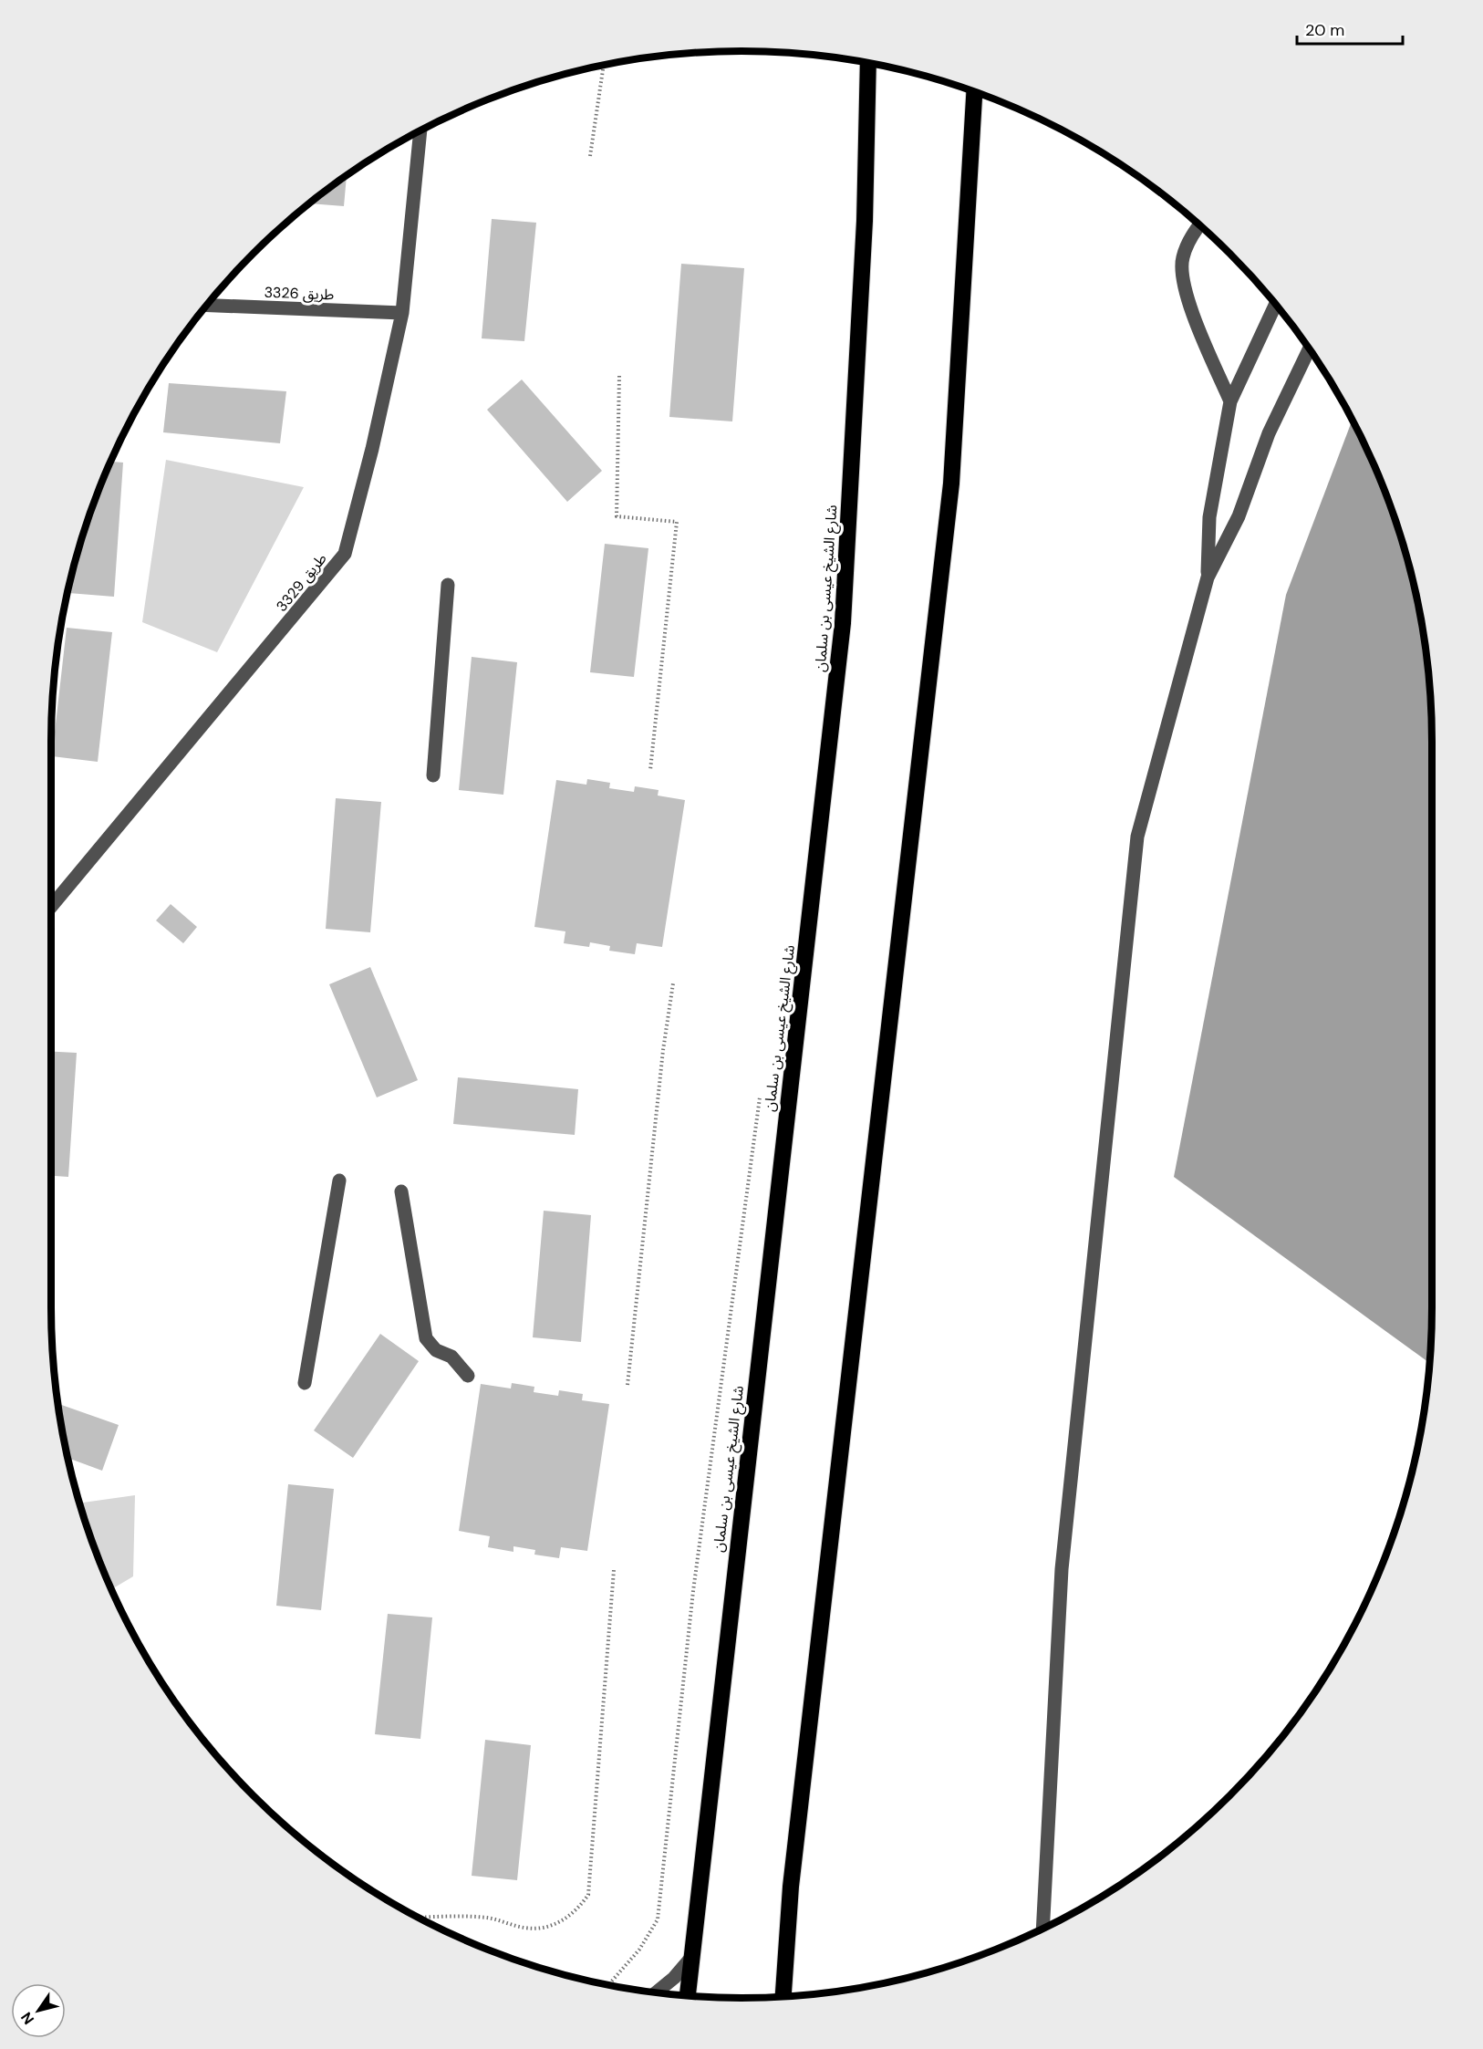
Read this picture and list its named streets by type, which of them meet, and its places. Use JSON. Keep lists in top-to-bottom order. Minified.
{"streets":{"highway":["شارع الشيخ عيسى بن سلمان"],"street":["طريق 3326","طريق 3329"]},"crossings":[["طريق 3326","طريق 3329"]],"scale_bar":"20 m","north":"bottom left"}
